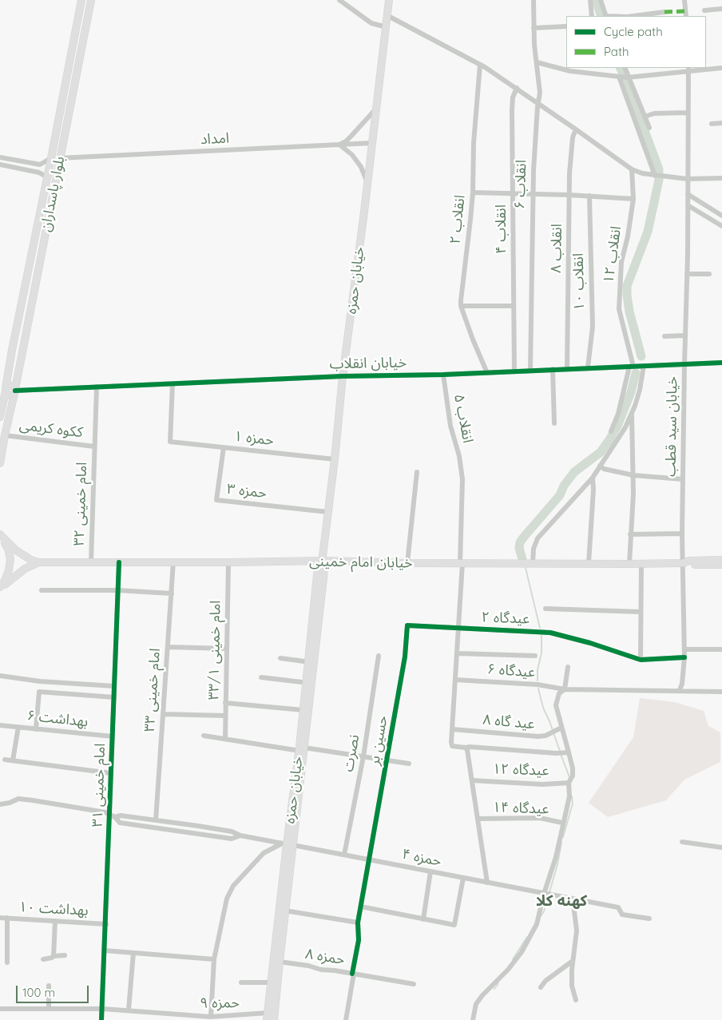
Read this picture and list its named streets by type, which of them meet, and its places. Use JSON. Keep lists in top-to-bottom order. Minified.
{"streets":{"main road":["بلوار پاسداران","خیابان حمزه","خیابان امام خمینی"],"street":["امداد","انقلاب ۶","انقلاب ۲","انقلاب ۴","انقلاب ۸","انقلاب ۱۲","انقلاب ۱۰","خیابان انقلاب","انقلاب ۵","خیابان سید قطب","ککوه کریمی","حمزه ۱","حمزه ۳","امام خمینی ۳۲","عیدگاه ۲","امام خمینی ۳۳/۱","عیدگاه ۶","امام خمینی ۳۳","بهداشت ۶","عید گاه ۸","حسین بر","نصرت","عیدگاه ۱۲","امام خمینی ۳۱","عیدگاه ۱۴","حمزه ۴","بهداشت ۱۰","حمزه ۸","حمزه ۹"]},"crossings":[["امداد","بلوار پاسداران"],["امداد","خیابان حمزه"],["انقلاب ۶","خیابان انقلاب"],["بلوار پاسداران","خیابان انقلاب"],["بلوار پاسداران","ککوه کریمی"],["انقلاب ۲","خیابان انقلاب"],["انقلاب ۴","خیابان انقلاب"],["انقلاب ۸","خیابان انقلاب"],["انقلاب ۱۲","خیابان انقلاب"],["خیابان حمزه","خیابان انقلاب"],["خیابان حمزه","حمزه ۱"],["خیابان حمزه","حمزه ۳"],["خیابان حمزه","خیابان امام خمینی"],["خیابان حمزه","حمزه ۴"],["خیابان حمزه","حمزه ۸"],["خیابان حمزه","حمزه ۹"],["انقلاب ۱۰","خیابان انقلاب"],["خیابان انقلاب","انقلاب ۵"],["خیابان انقلاب","خیابان سید قطب"],["خیابان انقلاب","حمزه ۱"],["خیابان انقلاب","امام خمینی ۳۲"],["انقلاب ۵","خیابان امام خمینی"],["انقلاب ۵","عیدگاه ۲"],["انقلاب ۵","عیدگاه ۶"],["انقلاب ۵","عید گاه ۸"],["خیابان سید قطب","خیابان امام خمینی"],["خیابان سید قطب","عیدگاه ۲"],["خیابان سید قطب","عیدگاه ۶"],["ککوه کریمی","امام خمینی ۳۲"],["حمزه ۱","حمزه ۳"],["امام خمینی ۳۲","خیابان امام خمینی"],["خیابان امام خمینی","امام خمینی ۳۳/۱"],["خیابان امام خمینی","امام خمینی ۳۳"],["خیابان امام خمینی","امام خمینی ۳۱"],["عیدگاه ۲","حسین بر"],["بهداشت ۶","امام خمینی ۳۱"],["حسین بر","حمزه ۴"],["حسین بر","حمزه ۸"],["نصرت","حمزه ۴"],["امام خمینی ۳۱","بهداشت ۱۰"],["امام خمینی ۳۱","حمزه ۹"]],"districts":["کهنه کلا"],"legend":["Cycle path","Path"],"scale_bar":"100 m"}
